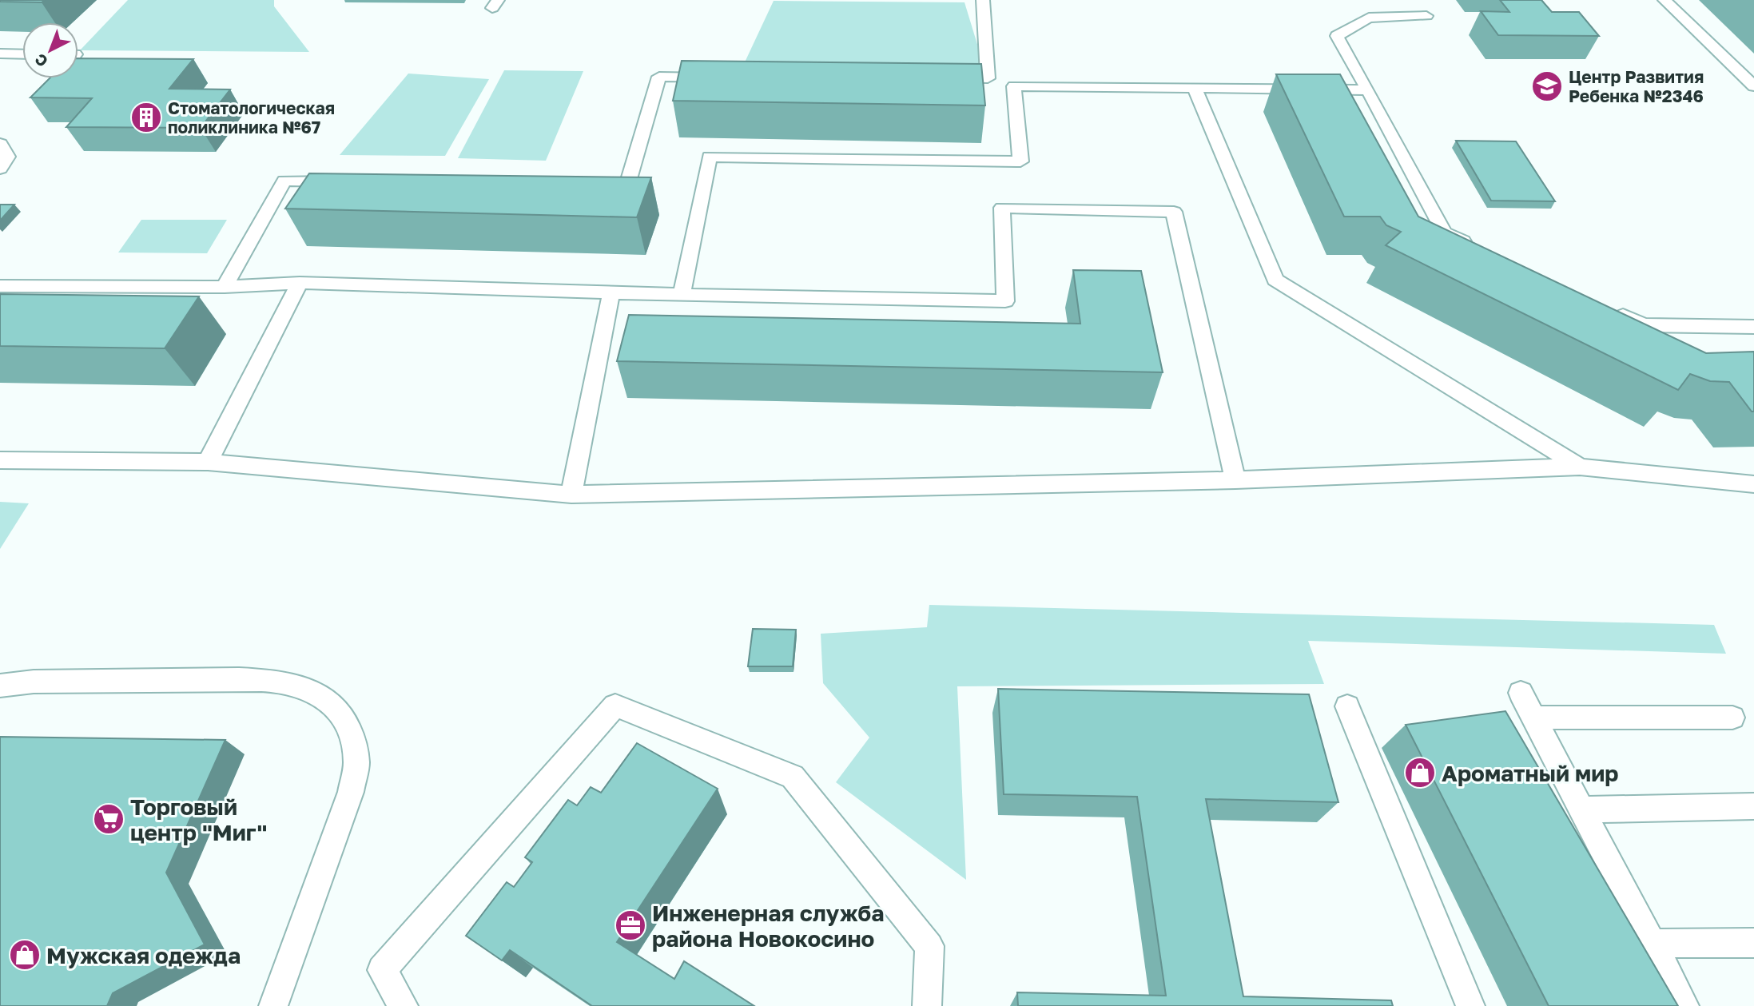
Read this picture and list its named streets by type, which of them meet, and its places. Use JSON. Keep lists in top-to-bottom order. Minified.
{"places":{"school or university":["Центр Развития Ребенка №2346"],"building":["Стоматологическая поликлиника №67"],"shop":["Ароматный мир","Мужская одежда"],"supermarket":["Торговый центр \"Миг\""],"office":["Инженерная служба района Новокосино"]},"north":"bottom left"}
